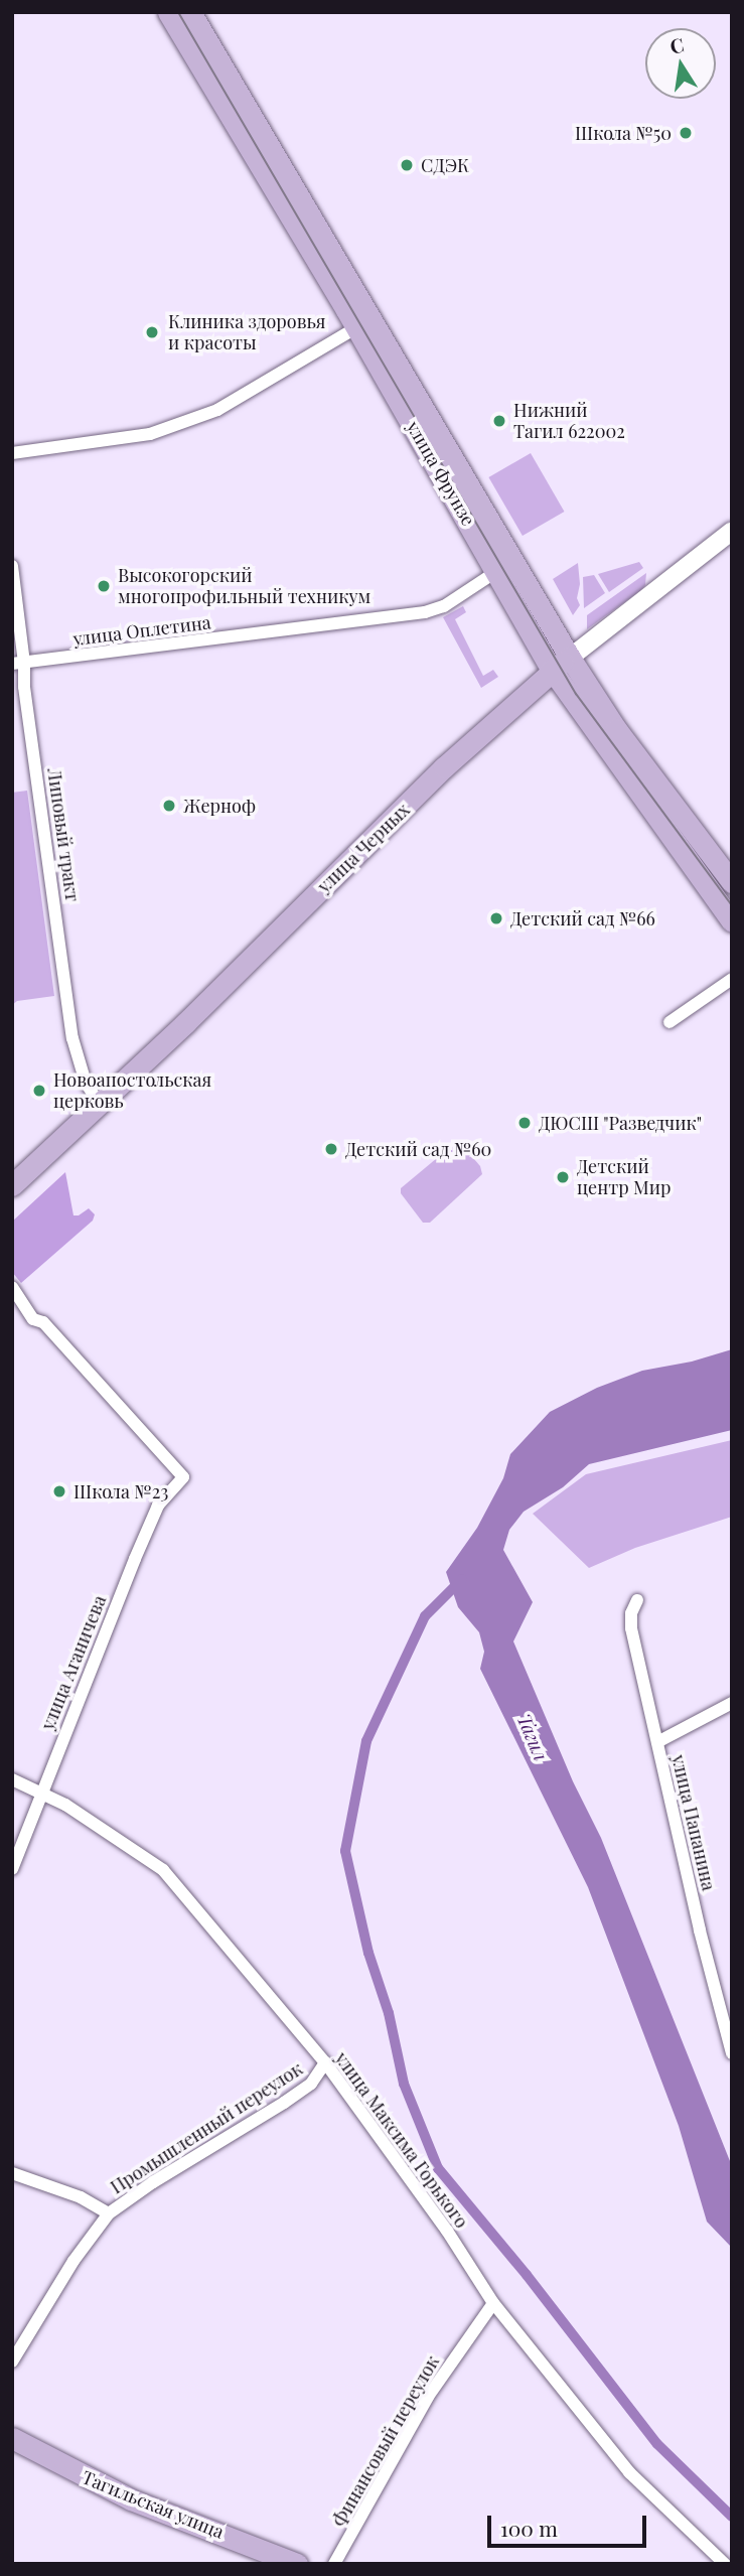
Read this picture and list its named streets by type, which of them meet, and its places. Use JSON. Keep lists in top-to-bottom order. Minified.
{"streets":{"main road":["улица Фрунзе","улица Черных","Тагильская улица"],"street":["улица Оплетина","Липовый тракт","улица Аганичева","улица Папанина","Промышленный переулок","улица Максима Горького","Финансовый переулок"]},"crossings":[["улица Фрунзе","улица Оплетина"],["улица Фрунзе","улица Черных"],["улица Оплетина","Липовый тракт"],["Липовый тракт","улица Черных"],["улица Аганичева","улица Максима Горького"],["Промышленный переулок","улица Максима Горького"],["улица Максима Горького","Финансовый переулок"]],"water":["Тагил"],"places":["Школа №50","СДЭК","Клиника здоровья и красоты","Нижний Тагил 622002","Высокогорский многопрофильный техникум","Жерноф","Детский сад №66","Новоапостольская церковь","ДЮСШ \"Разведчик\"","Детский сад №60","Детский центр Мир","Школа №23"],"scale_bar":"100 m","north":"top"}
